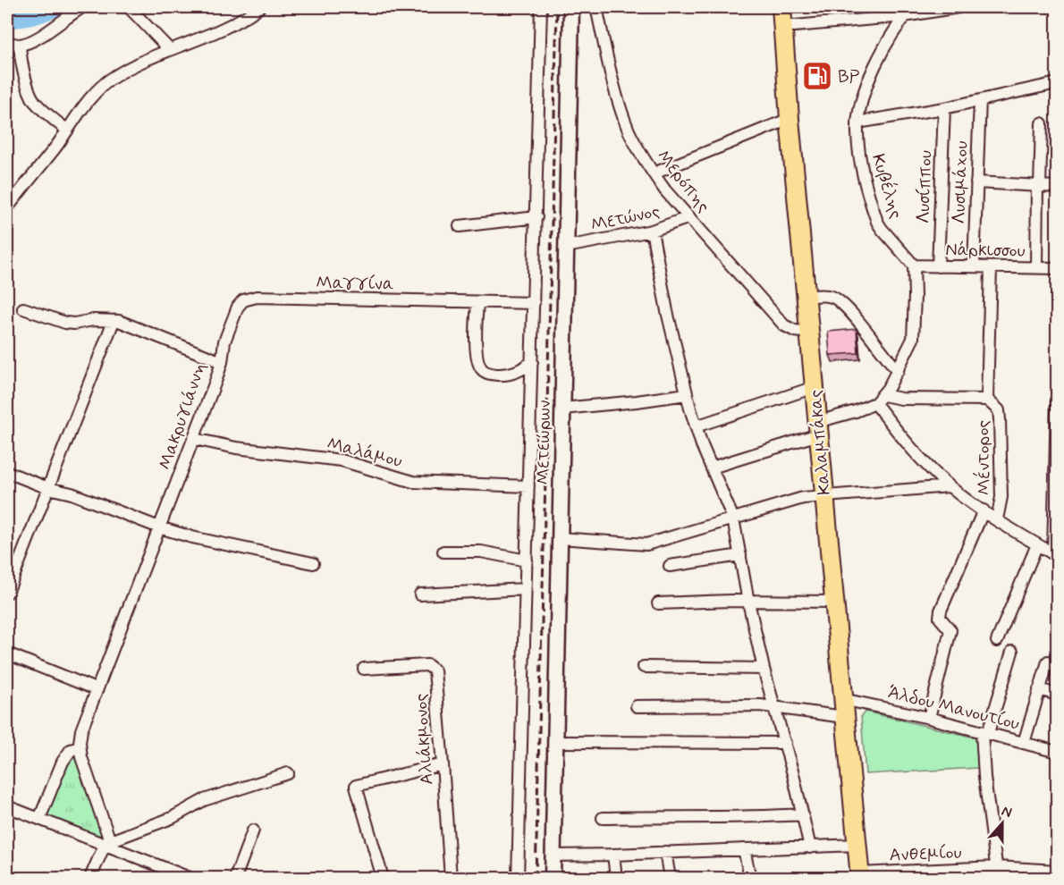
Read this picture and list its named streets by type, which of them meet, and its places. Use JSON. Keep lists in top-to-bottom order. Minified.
{"streets":{"main road":["Καλαμπάκας"],"street":["Μερόπης","Λυσιμάχου","Κυβέλης","Λυσίππου","Μετώνος","Νάρκισσου","Μαγγίνα","Μακρυγιάννη","Μετεώρων","Μαλάμου","Μέντορος","Άλδου Μανουτίου","Αλιάκμονος","Ανθεμίου"]},"crossings":[["Μερόπης","Μετώνος"],["Μερόπης","Καλαμπάκας"],["Λυσιμάχου","Νάρκισσου"],["Κυβέλης","Νάρκισσου"],["Λυσίππου","Νάρκισσου"],["Μετώνος","Μετεώρων"],["Μαγγίνα","Μακρυγιάννη"],["Μακρυγιάννη","Μαλάμου"],["Καλαμπάκας","Άλδου Μανουτίου"],["Καλαμπάκας","Ανθεμίου"]],"places":{"fuel station":["BP"]},"north":"top"}
